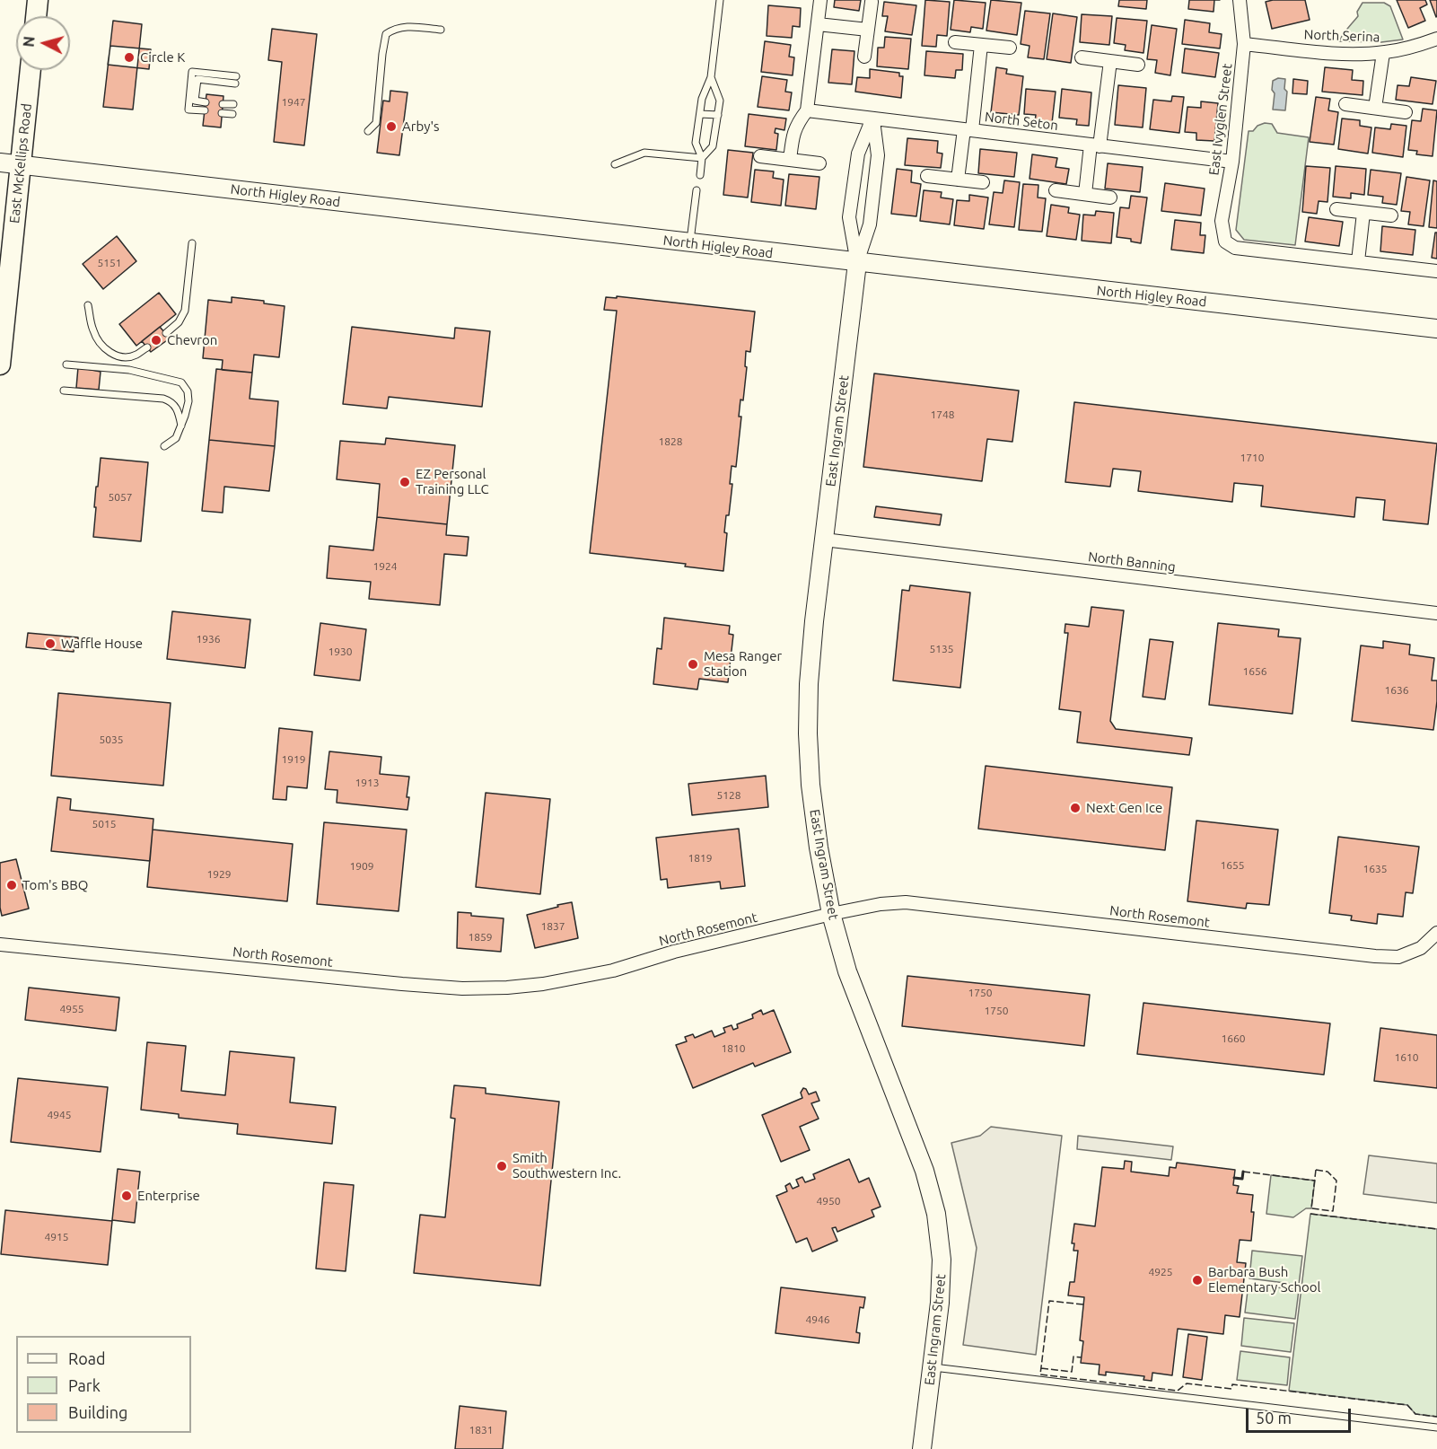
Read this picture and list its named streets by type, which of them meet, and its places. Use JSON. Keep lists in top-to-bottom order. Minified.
{"streets":{"main road":["East McKellips Road","North Higley Road","East Ingram Street"],"street":["North Serina","East Ivyglen Street","North Seton","North Banning","North Rosemont"]},"crossings":[["North Serina","East Ivyglen Street"],["East Ivyglen Street","North Seton"],["North Seton","East Ingram Street"],["East McKellips Road","North Higley Road"],["North Higley Road","East Ingram Street"],["East Ingram Street","North Banning"],["East Ingram Street","North Rosemont"]],"places":["Circle K","Arby's","Chevron","EZ Personal Training LLC","Waffle House","Mesa Ranger Station","Next Gen Ice","Tom's BBQ","Smith Southwestern Inc.","Enterprise","Barbara Bush Elementary School"],"house_numbers":["1947","5151","1748","1828","1710","5057","1924","1936","5135","1930","1656","1636","5035","1919","1913","5128","5015","1819","1655","1909","1635","1929","1837","1859","1750","4955","1750","1660","1810","1610","4945","4950","4915","4925","4946","1831"],"legend":["Road","Park","Building"],"scale_bar":"50 m","north":"left"}
